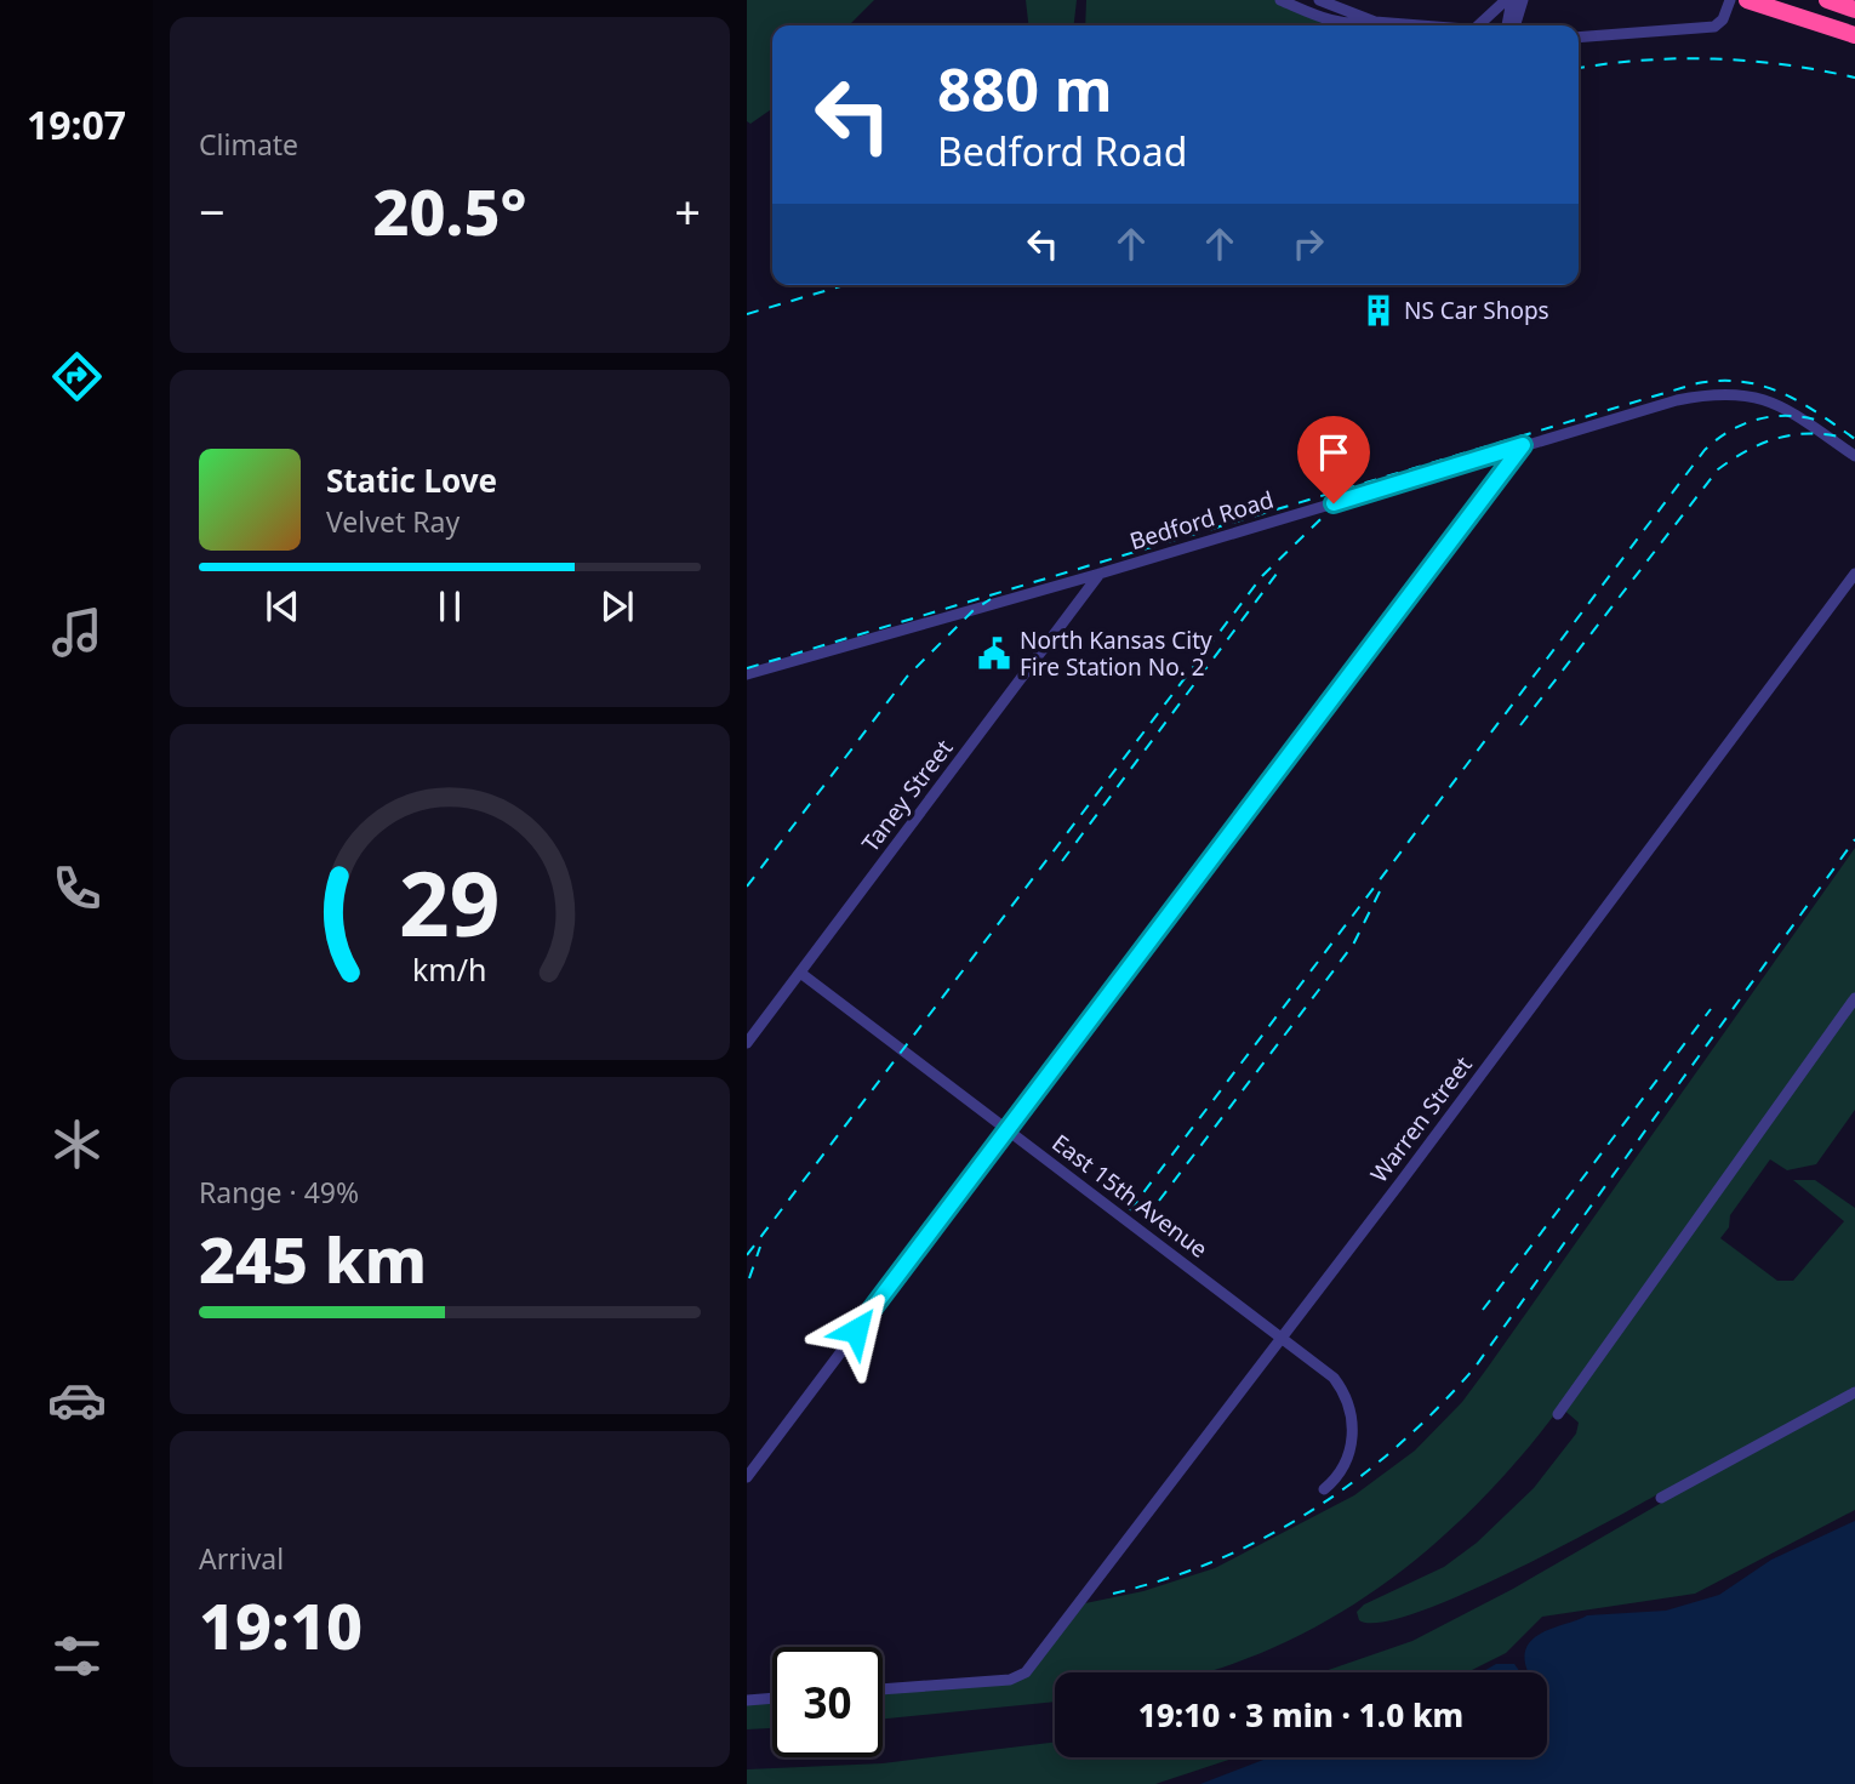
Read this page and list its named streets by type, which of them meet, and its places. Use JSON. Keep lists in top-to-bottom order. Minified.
{"streets":{"street":["Bedford Road","Taney Street","Warren Street","East 15th Avenue"]},"crossings":[["Bedford Road","Taney Street"],["Taney Street","East 15th Avenue"],["Warren Street","East 15th Avenue"]],"places":{"building":["NS Car Shops"],"public building":["North Kansas City Fire Station No. 2"]},"page":{"tabs":"19:07","tile":["Climate",["Range · 49%","245 km"],["Arrival","19:10"]],"turn":["880 m","Bedford Road"],"heat":["−","20.5°","+"],"song":["Static Love","Velvet Ray"],"limit":"30","trip":"19:10 · 3 min · 1.0 km","gauge":["29","km/h"]}}
